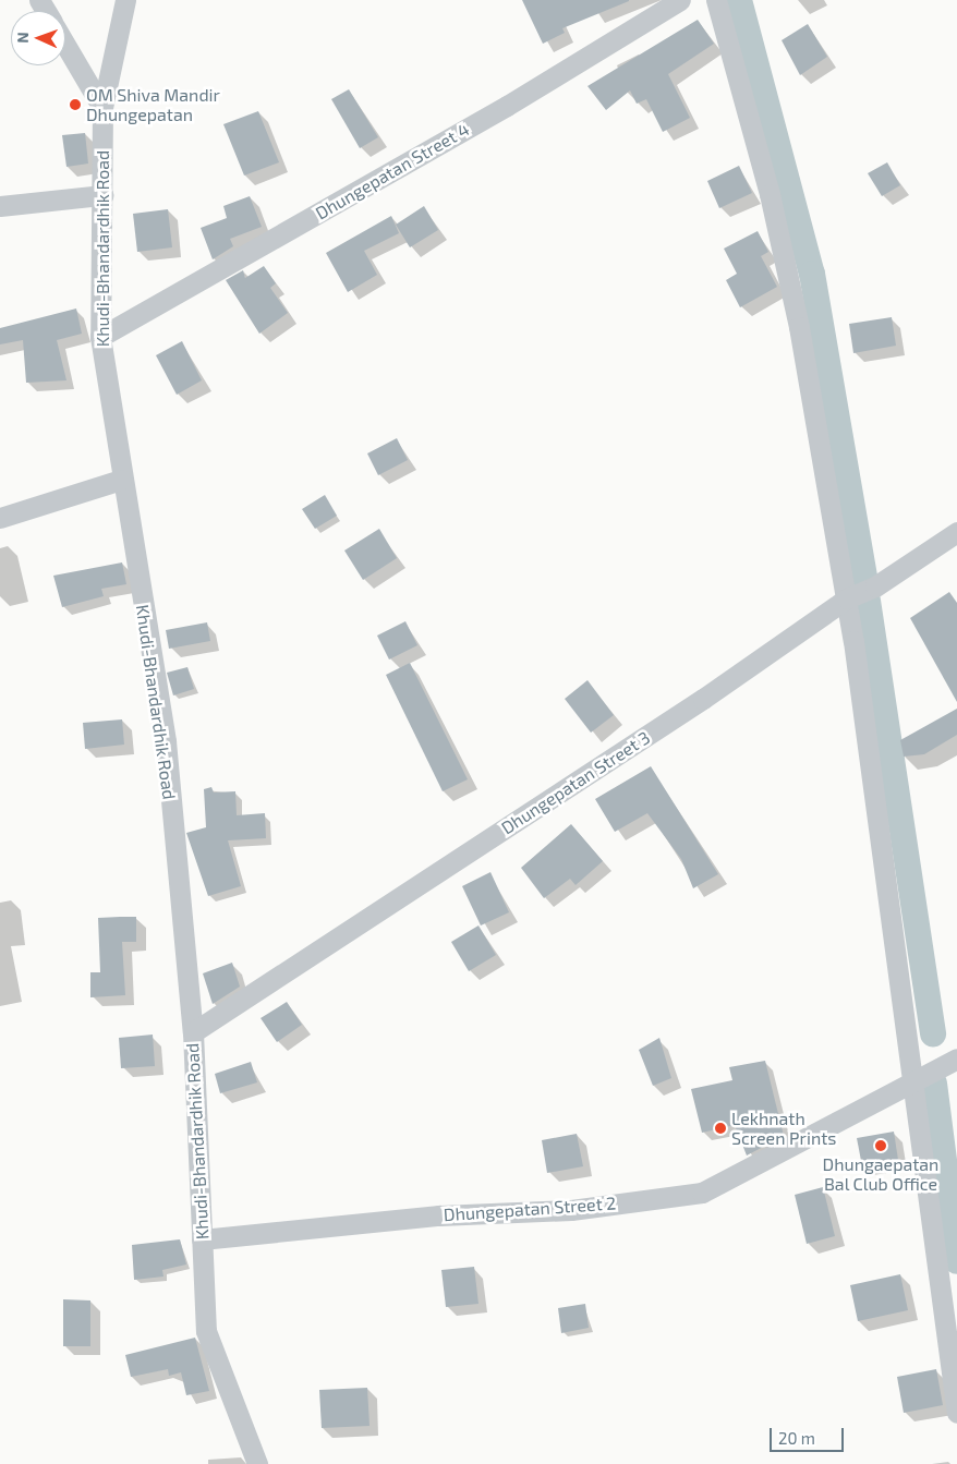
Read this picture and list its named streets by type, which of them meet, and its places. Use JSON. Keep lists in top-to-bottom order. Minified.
{"streets":{"street":["Dhungepatan Street 4","Khudi-Bhandardhik Road","Dhungepatan Street 3","Dhungepatan Street 2"]},"crossings":[["Dhungepatan Street 4","Khudi-Bhandardhik Road"],["Khudi-Bhandardhik Road","Dhungepatan Street 3"],["Khudi-Bhandardhik Road","Dhungepatan Street 2"]],"places":["OM Shiva Mandir Dhungepatan","Lekhnath Screen Prints","Dhungaepatan Bal Club Office"],"scale_bar":"20 m","north":"left"}
